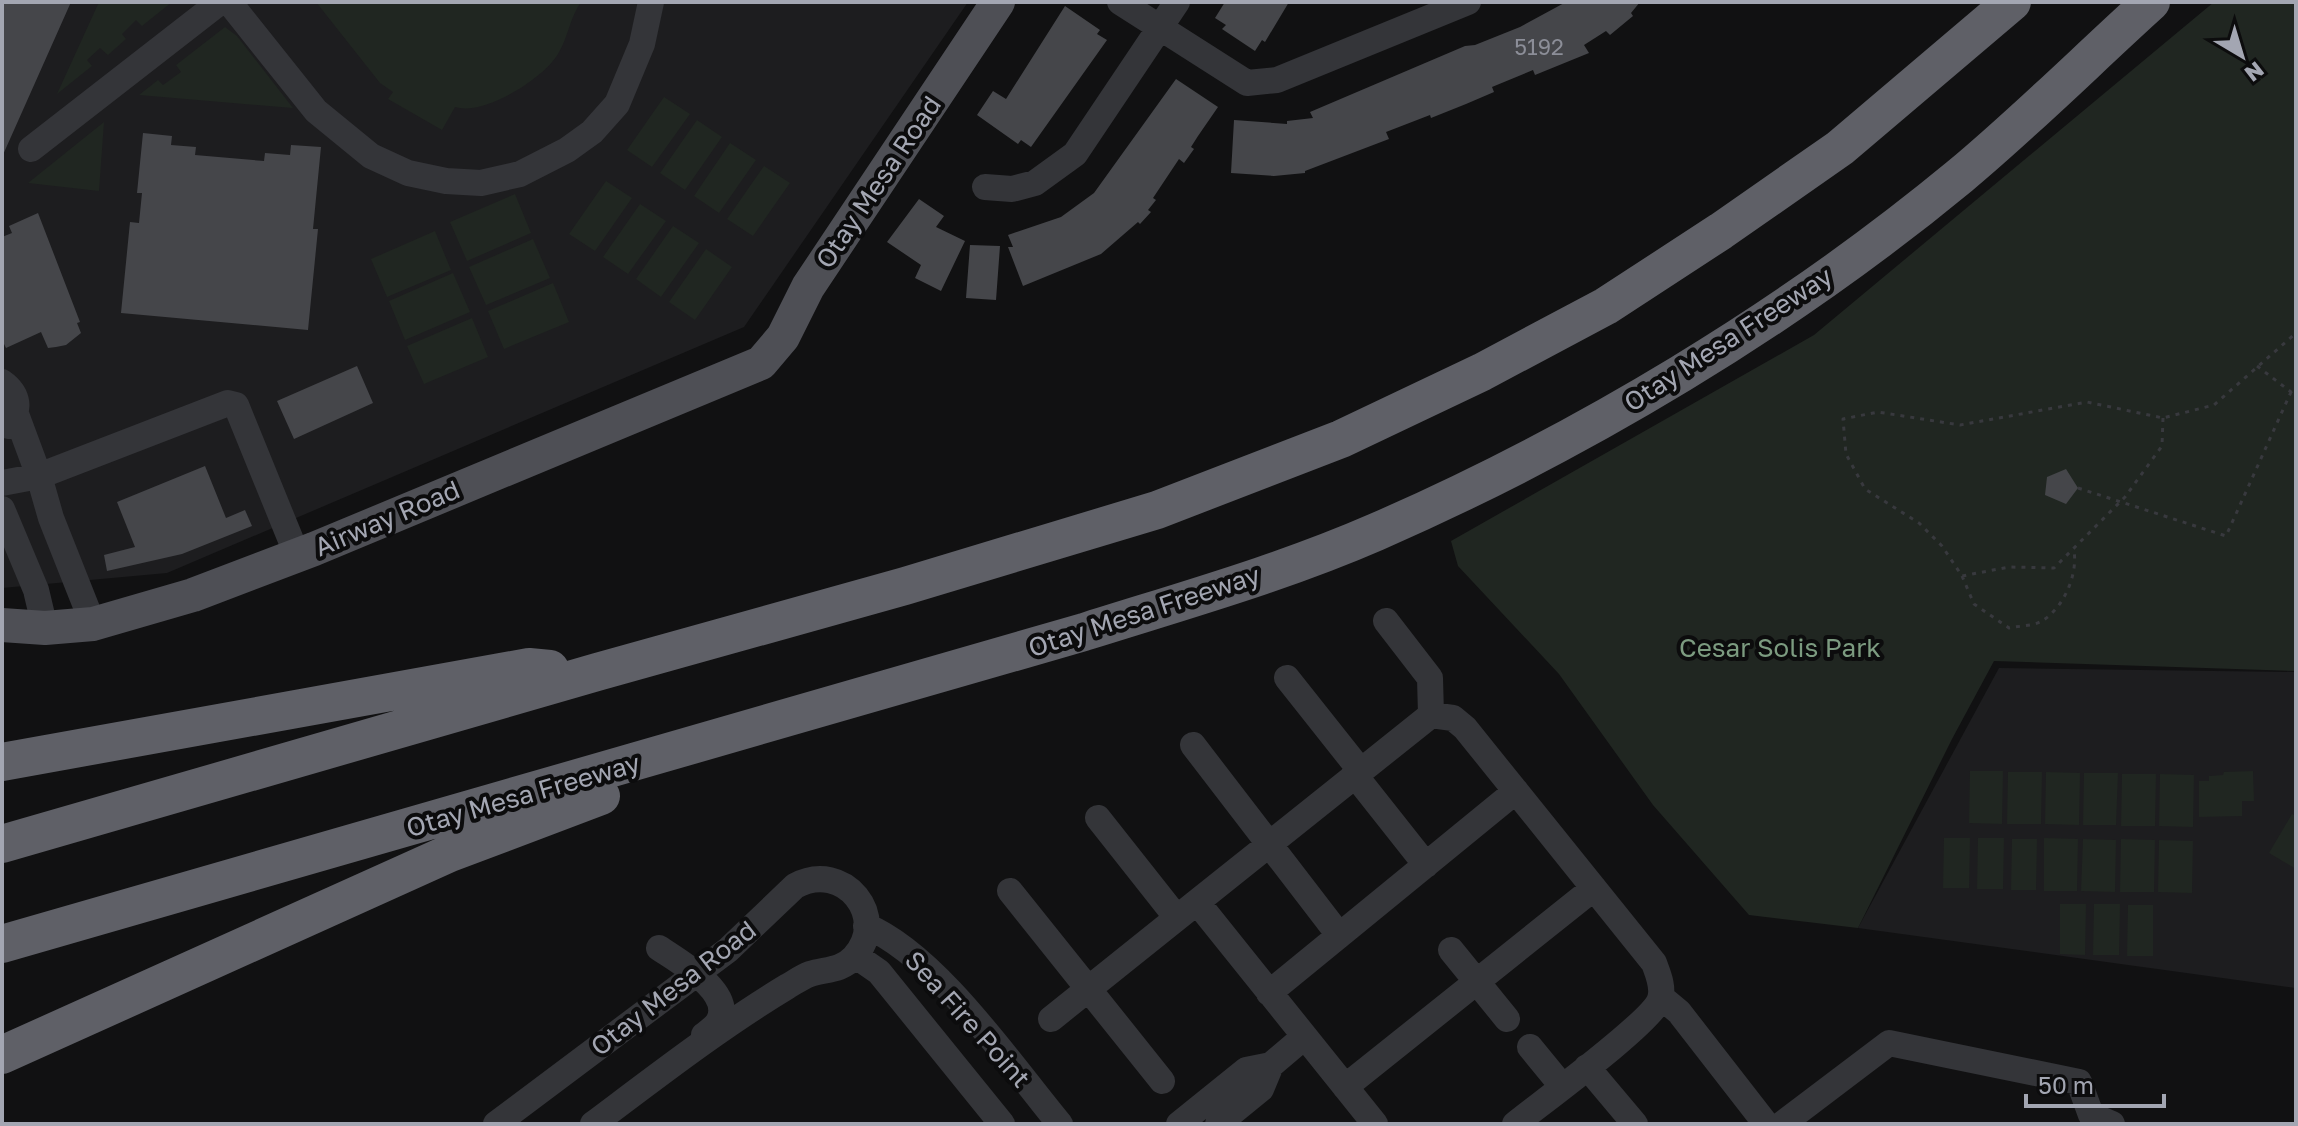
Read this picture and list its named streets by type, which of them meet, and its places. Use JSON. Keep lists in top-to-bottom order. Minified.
{"streets":{"highway":["Otay Mesa Freeway"],"main road":["Otay Mesa Road","Airway Road"],"street":["Sea Fire Point"]},"crossings":[["Otay Mesa Road","Airway Road"],["Otay Mesa Road","Sea Fire Point"]],"parks":["Cesar Solis Park"],"house_numbers":["5192"],"scale_bar":"50 m","north":"bottom right"}
